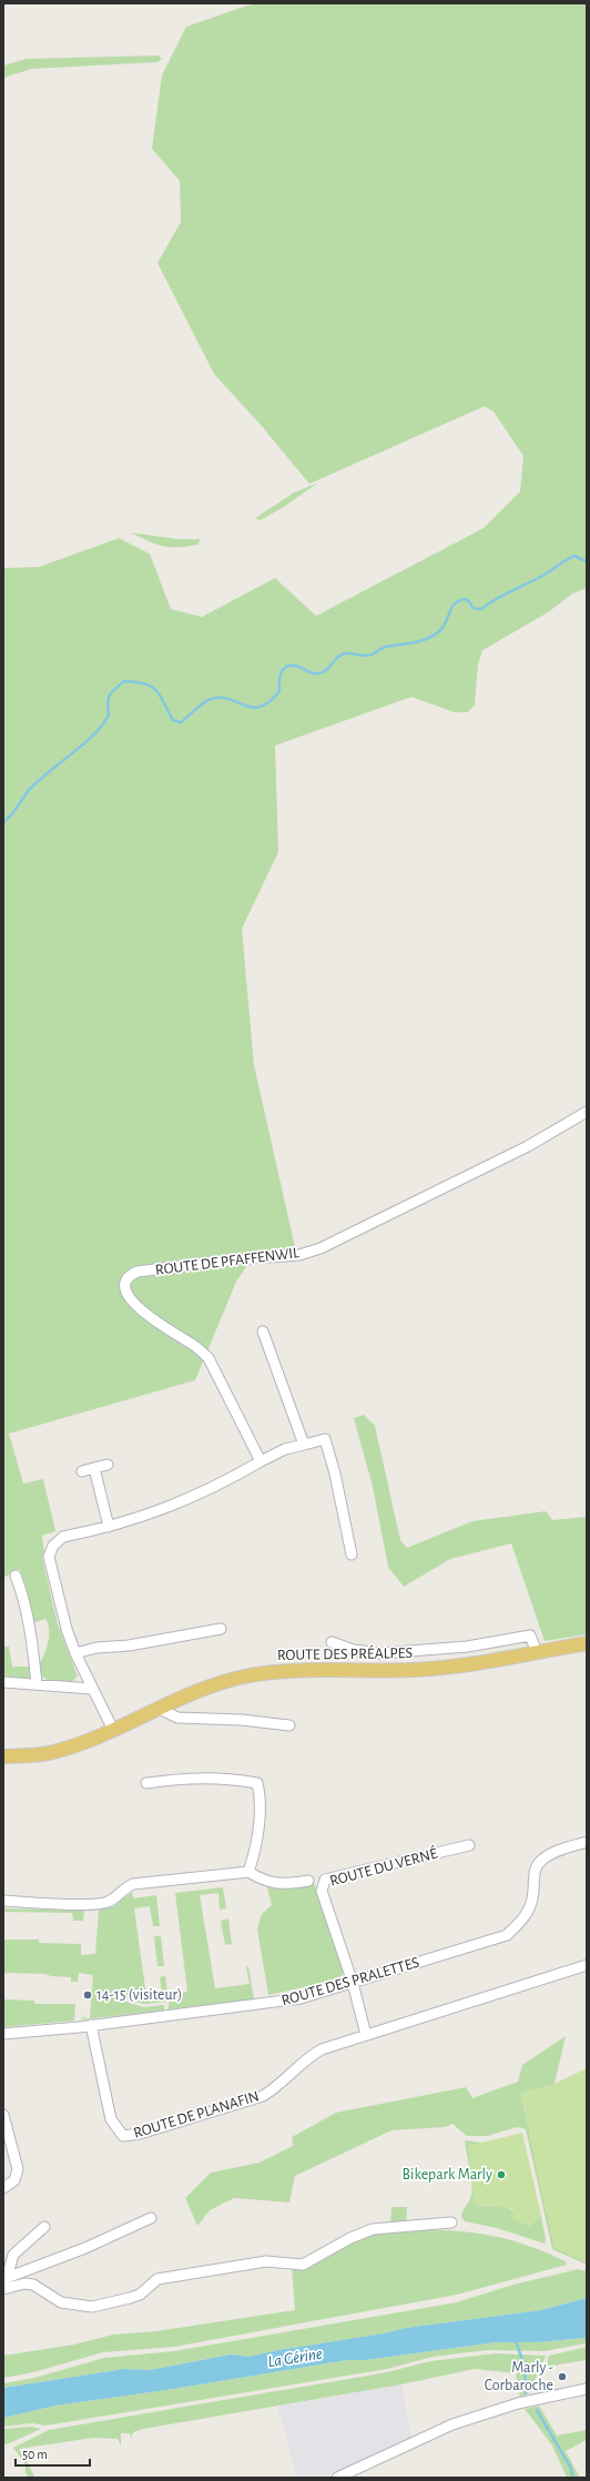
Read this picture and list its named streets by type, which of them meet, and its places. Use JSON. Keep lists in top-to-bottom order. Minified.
{"streets":{"main road":["ROUTE DES PRÉALPES"],"street":["ROUTE DE PFAFFENWIL","ROUTE DU VERNÉ","ROUTE DES PRALETTES","ROUTE DE PLANAFIN"]},"crossings":[["ROUTE DU VERNÉ","ROUTE DES PRALETTES"],["ROUTE DES PRALETTES","ROUTE DE PLANAFIN"]],"water":["La Gérine"],"places":["14-15 (visiteur)","Bikepark Marly","Marly - Corbaroche"],"scale_bar":"50 m"}
